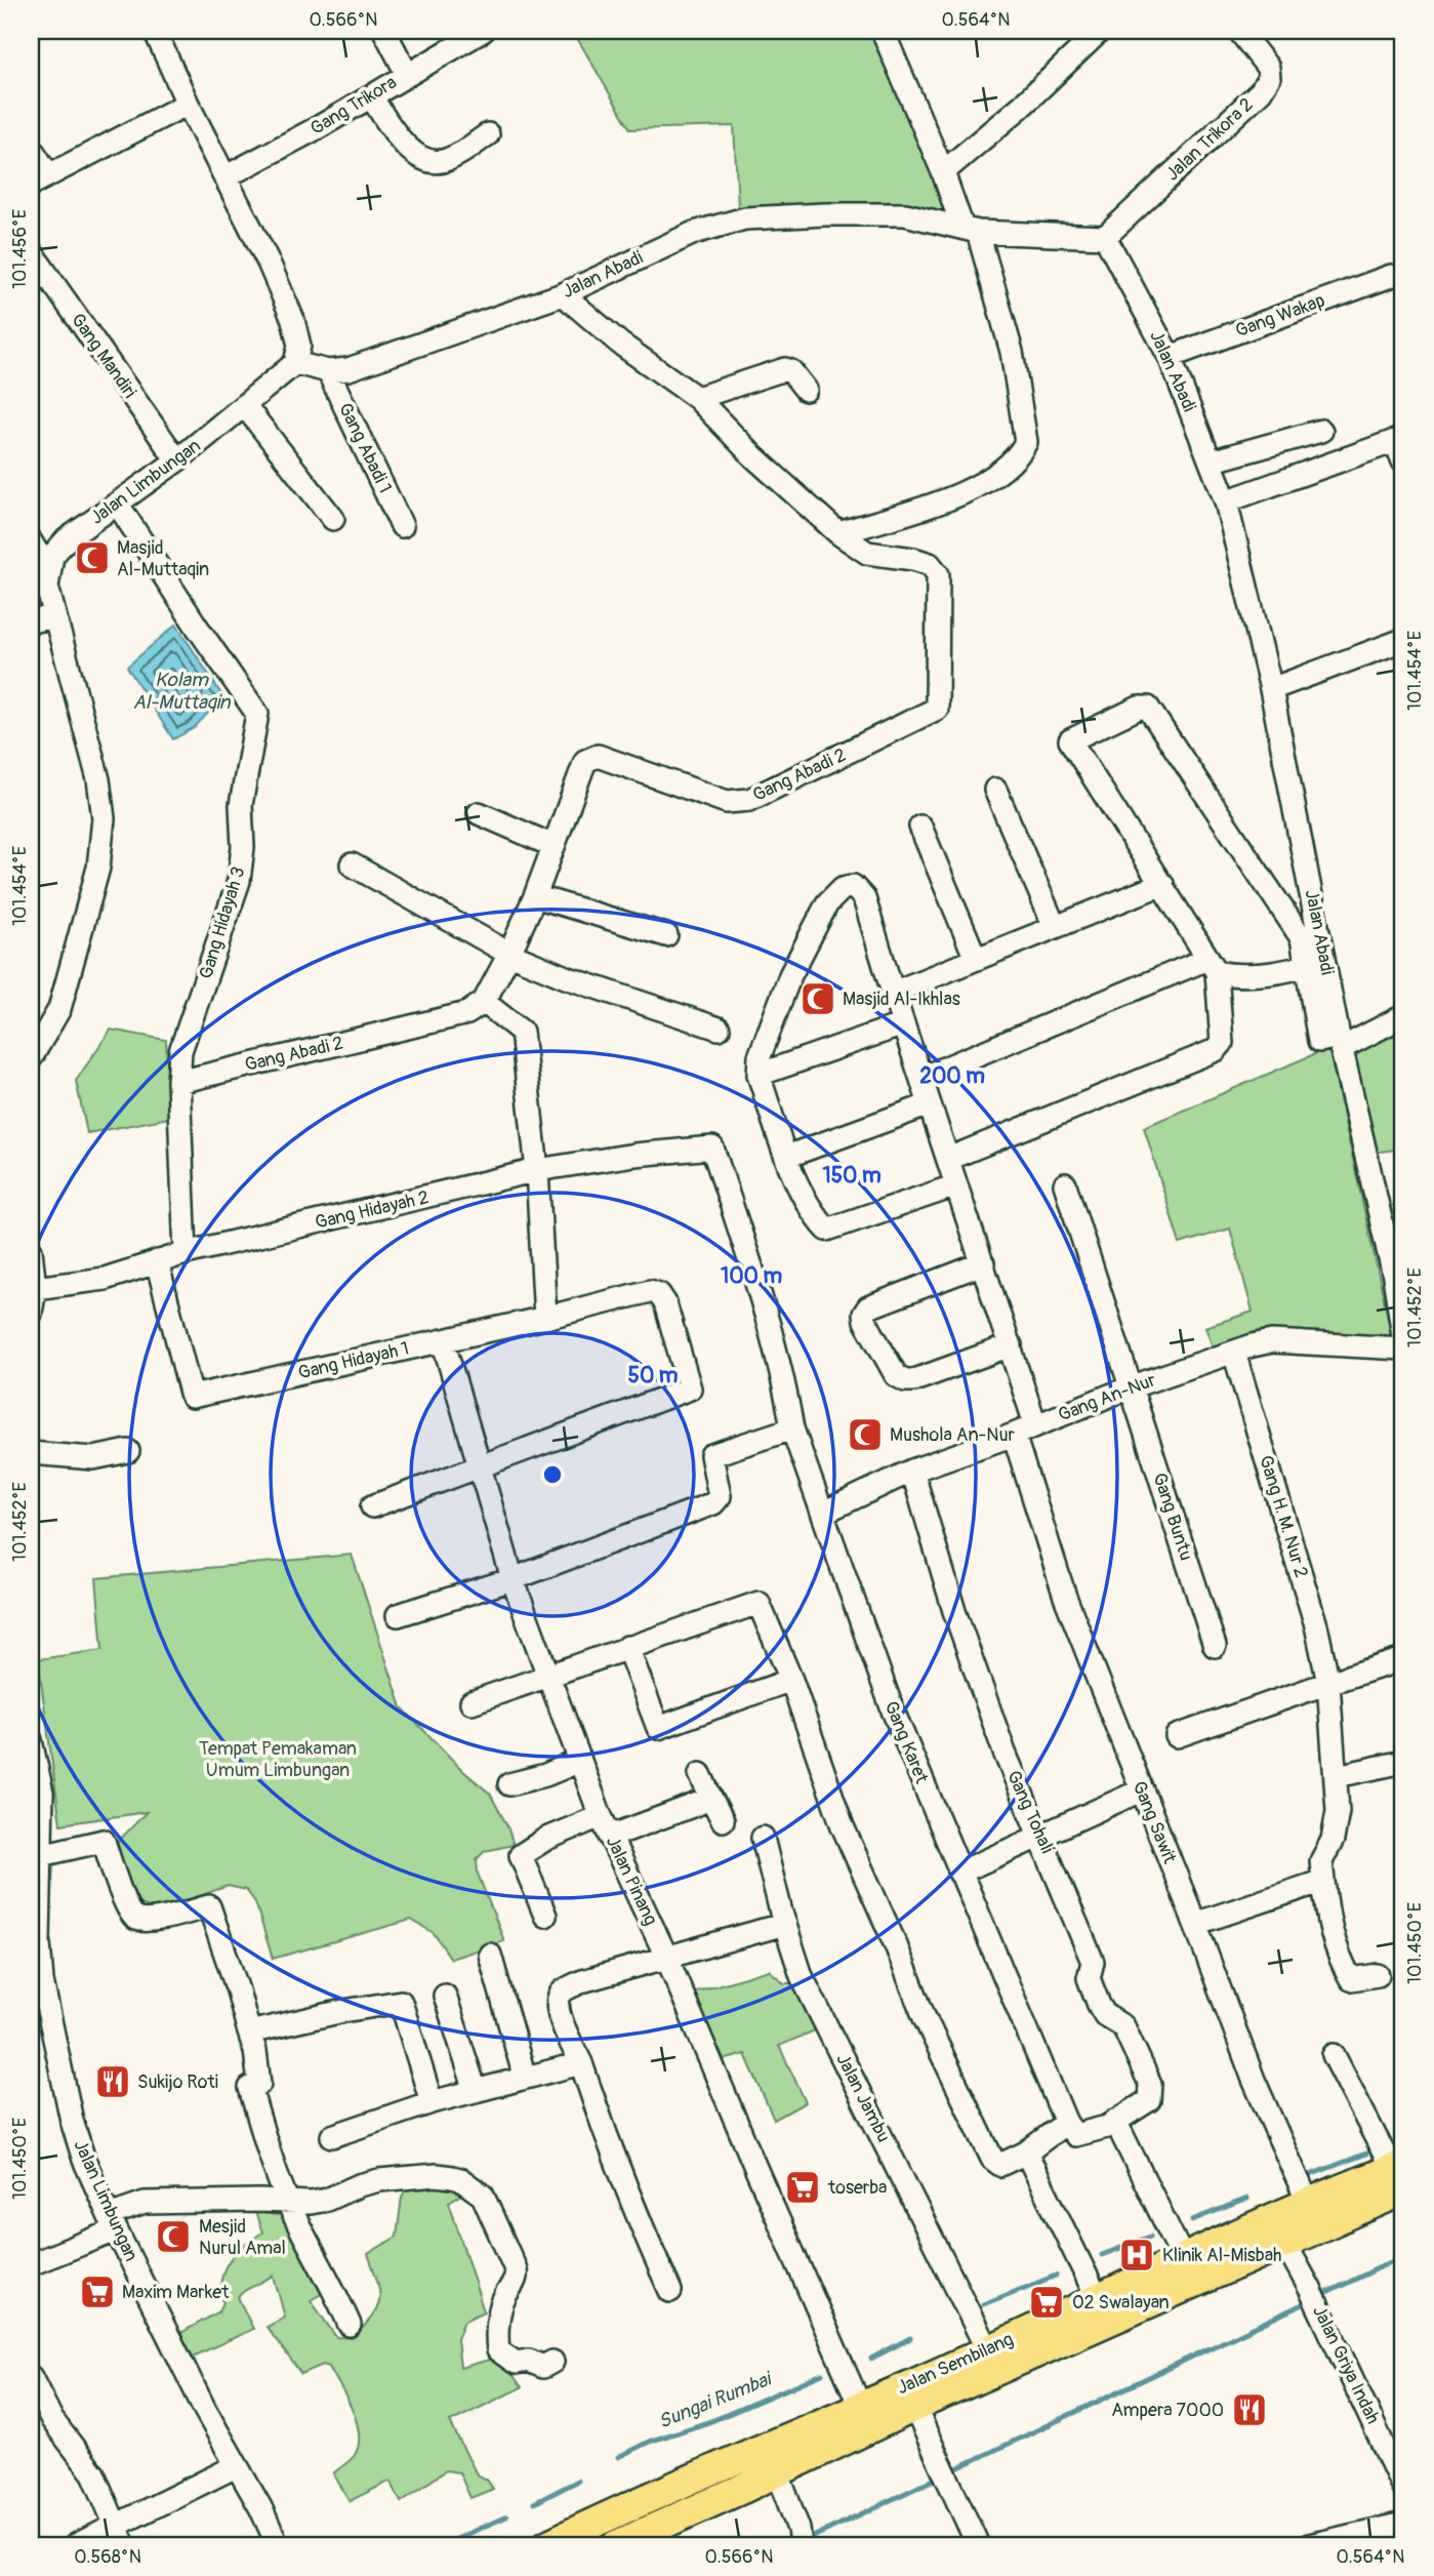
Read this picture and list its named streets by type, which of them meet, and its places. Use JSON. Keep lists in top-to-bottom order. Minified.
{"streets":{"main road":["Jalan Sembilang"],"street":["Gang Trikora","Jalan Trikora 2","Jalan Abadi","Gang Wakap","Gang Mandiri","Gang Abadi 1","Jalan Limbungan","Gang Abadi 2","Gang Hidayah 3","Gang Hidayah 2","Gang Hidayah 1","Gang An-Nur","Gang Buntu","Gang H. M. Nur 2","Gang Karet","Gang Tohali","Gang Sawit","Jalan Pinang","Jalan Jambu","Jalan Griya Indah"]},"crossings":[["Jalan Trikora 2","Jalan Abadi"],["Jalan Abadi","Gang Wakap"],["Jalan Abadi","Gang Abadi 1"],["Jalan Abadi","Jalan Limbungan"],["Jalan Abadi","Gang Abadi 2"],["Gang Mandiri","Jalan Limbungan"],["Jalan Limbungan","Gang Hidayah 3"],["Gang Abadi 2","Gang Hidayah 3"],["Gang Hidayah 3","Gang Hidayah 2"],["Gang Hidayah 2","Gang Hidayah 1"],["Gang Hidayah 2","Gang Karet"],["Gang Hidayah 1","Jalan Pinang"],["Gang An-Nur","Gang Buntu"],["Gang An-Nur","Gang H. M. Nur 2"],["Gang An-Nur","Gang Karet"],["Gang An-Nur","Gang Tohali"],["Gang An-Nur","Gang Sawit"],["Gang Karet","Gang Tohali"],["Gang Sawit","Jalan Sembilang"],["Jalan Pinang","Jalan Sembilang"],["Jalan Jambu","Jalan Sembilang"],["Jalan Sembilang","Jalan Griya Indah"]],"water":["Kolam Al-Muttaqin","Sungai Rumbai"],"parks":["Tempat Pemakaman Umum Limbungan"],"places":{"mosque":["Masjid Al-Muttaqin","Masjid Al-Ikhlas","Mushola An-Nur","Mesjid Nurul Amal"],"restaurant":["Sukijo Roti","Ampera 7000"],"supermarket":["toserba","Maxim Market","O2 Swalayan"],"hospital":["Klinik Al-Misbah"]},"coordinates":["0.566°N","0.564°N","101.456°E","101.454°E","101.452°E","101.450°E","0.568°N"],"rings":["200 m","150 m","100 m","50 m"]}
